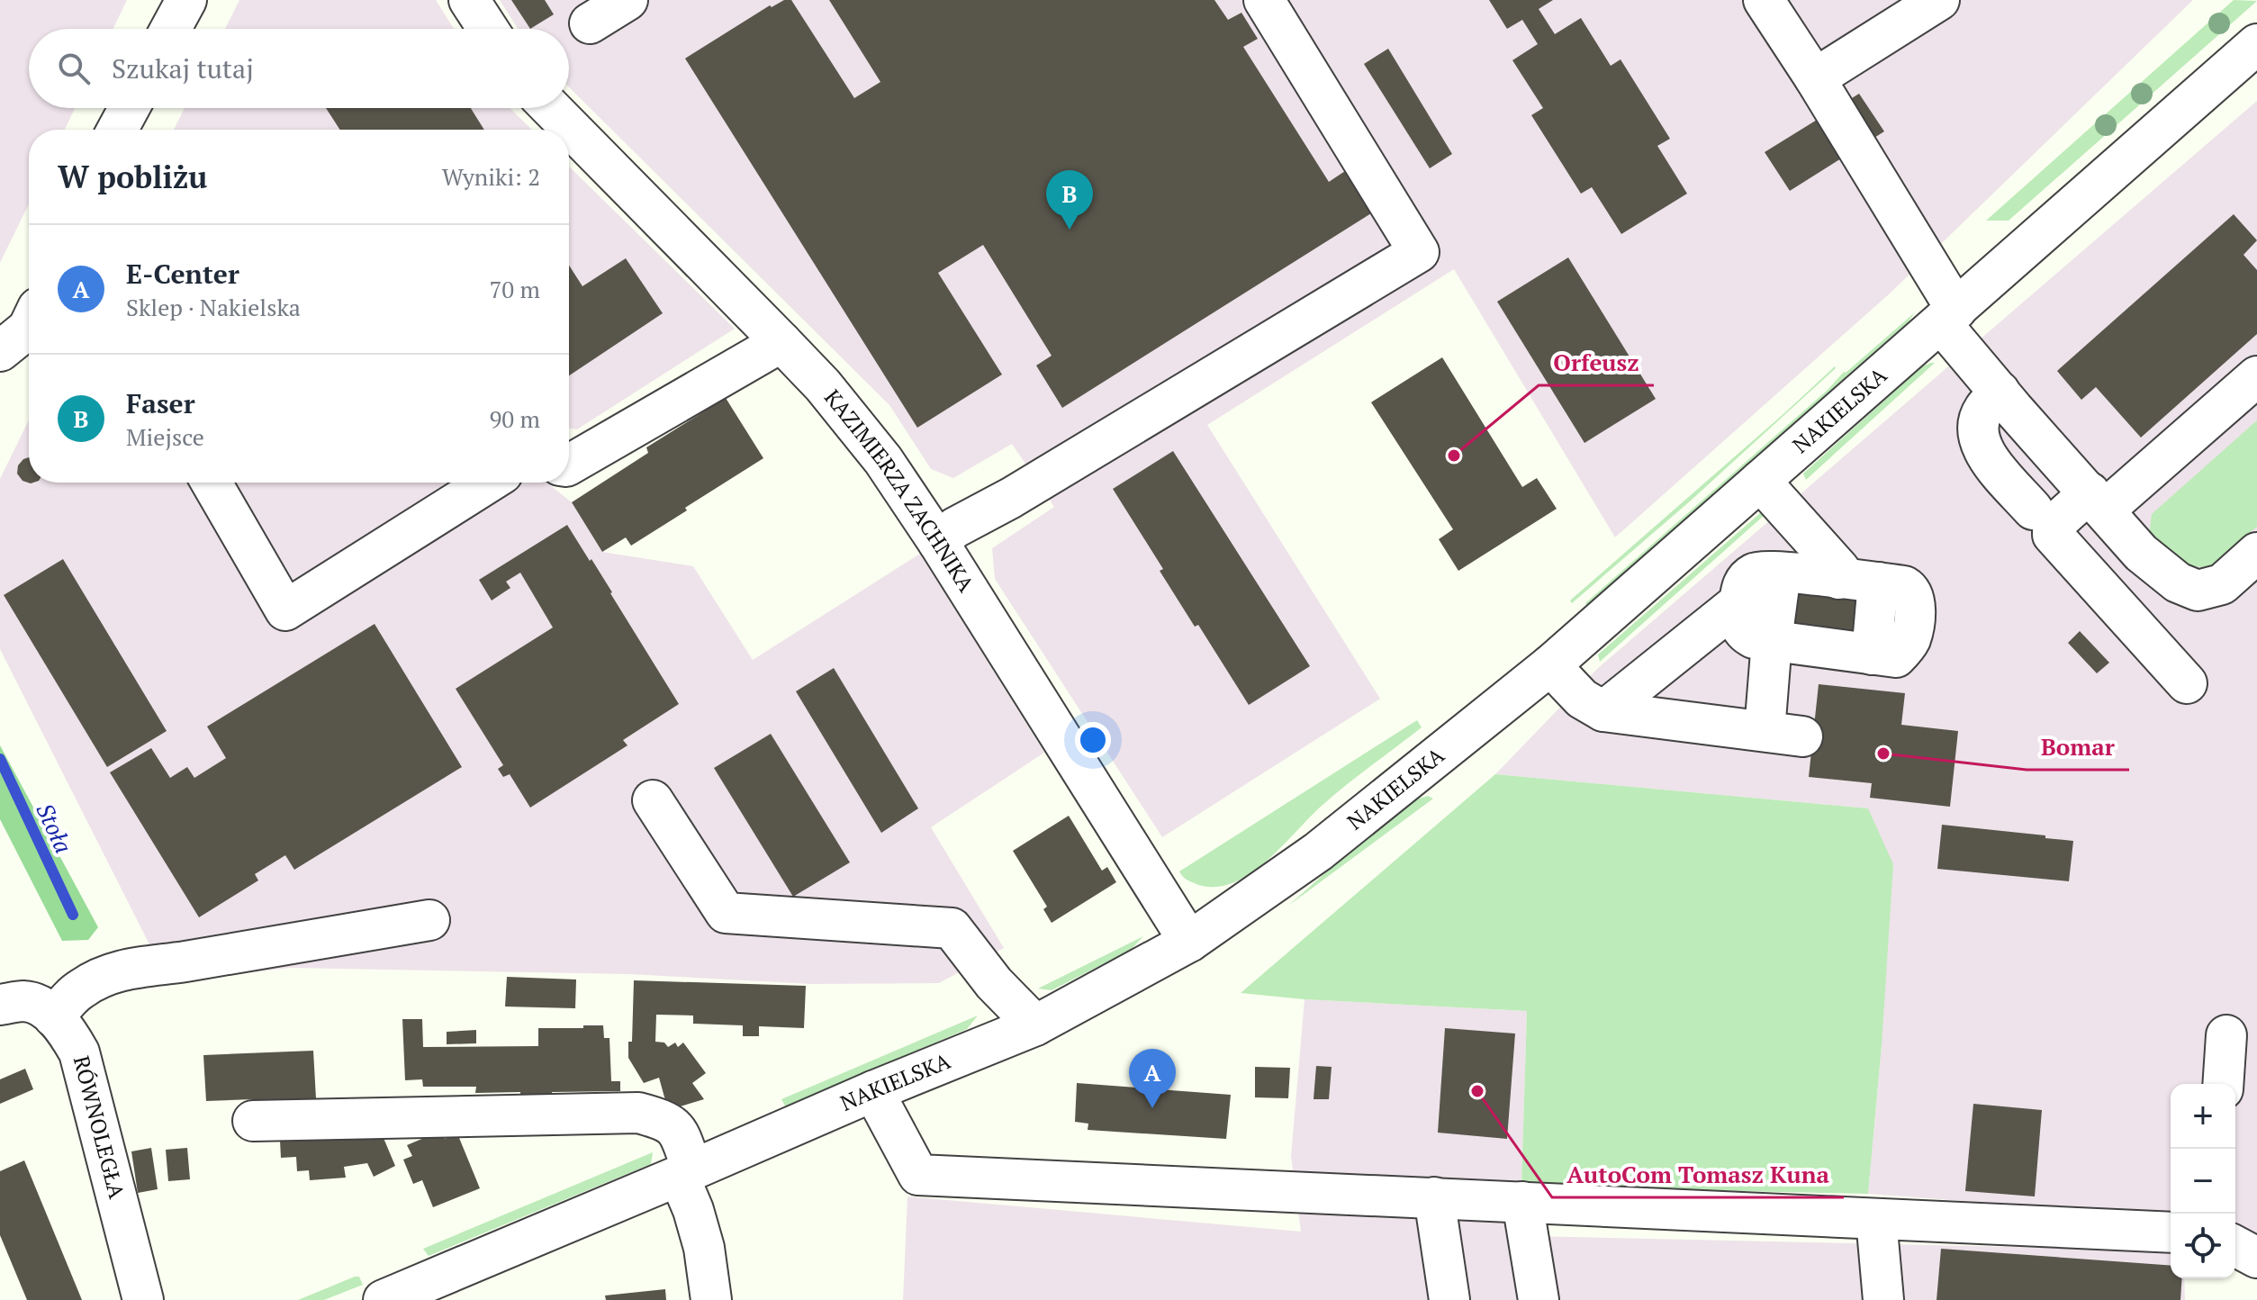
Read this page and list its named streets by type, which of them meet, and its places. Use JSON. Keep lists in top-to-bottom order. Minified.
{"streets":{"street":["NAKIELSKA","KAZIMIERZA ZACHNIKA","RÓWNOLEGŁA"]},"crossings":[["NAKIELSKA","KAZIMIERZA ZACHNIKA"]],"water":["Stoła"],"places":["Orfeusz","Bomar","AutoCom Tomasz Kuna"],"page":{"search":"Szukaj tutaj","heading":["W pobliżu","Wyniki: 2"],"pins":["B","A"],"list":[{"mark":"A","name":"E-Center","note":"Sklep · Nakielska","value":"70 m"},{"mark":"B","name":"Faser","note":"Miejsce","value":"90 m"}],"map_buttons":["+","−"]}}
